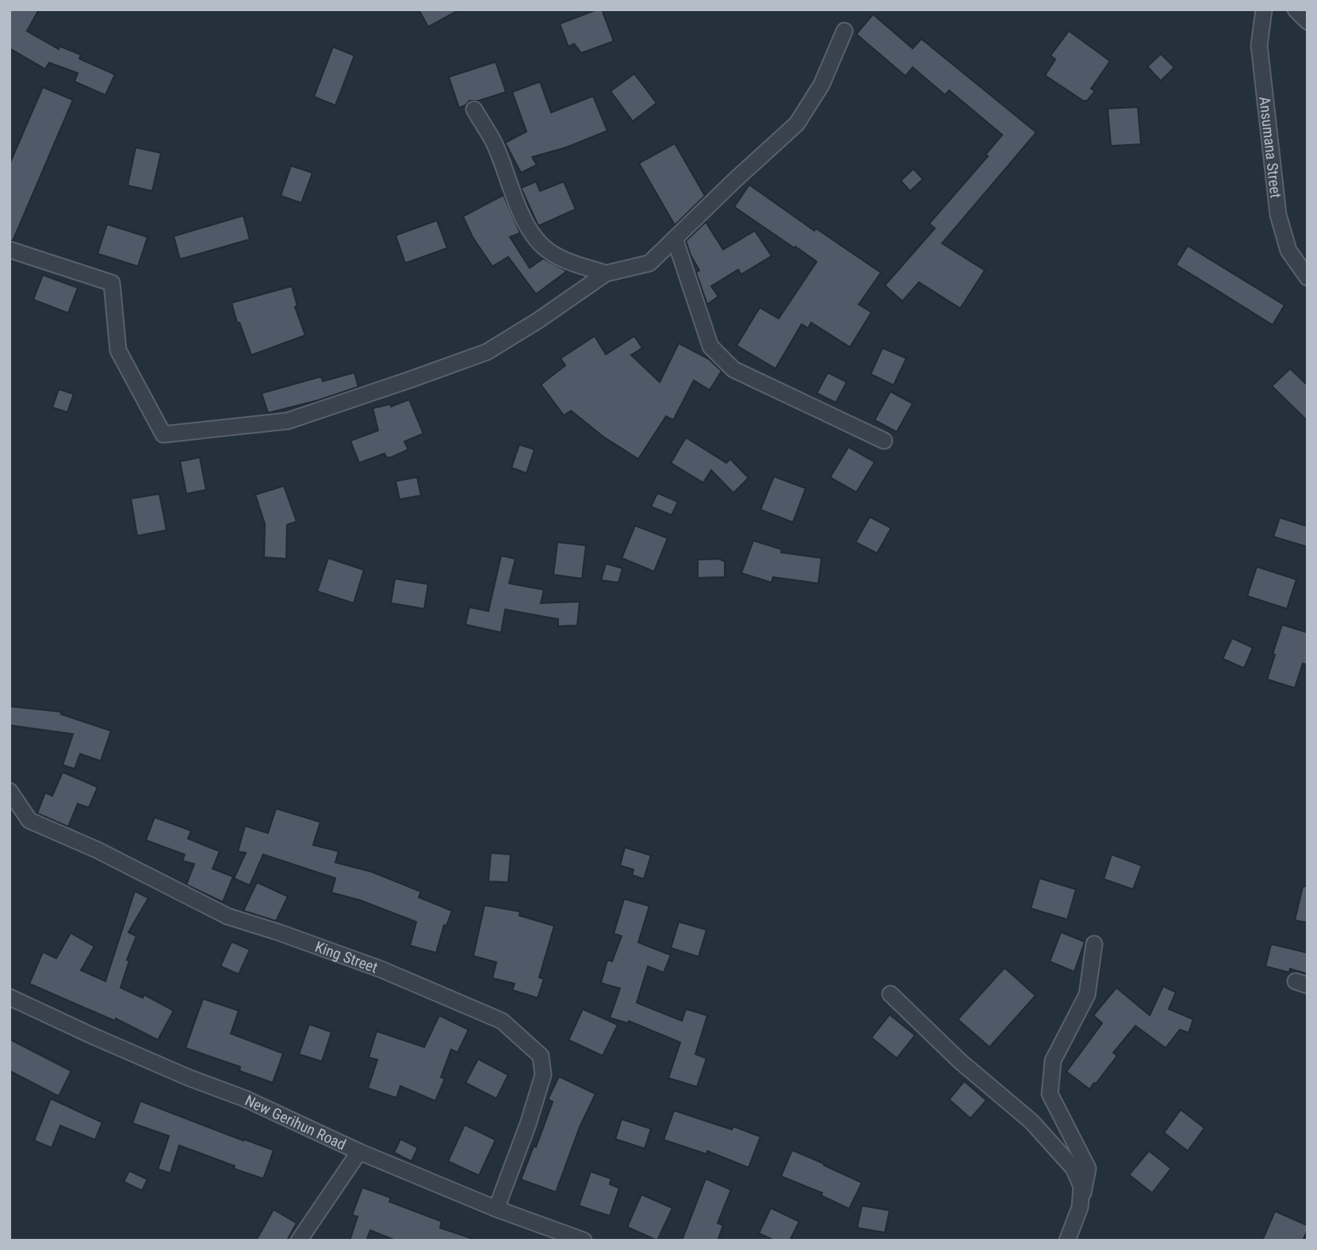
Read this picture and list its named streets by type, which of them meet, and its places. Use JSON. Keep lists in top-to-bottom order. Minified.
{"streets":{"street":["Ansumana Street","King Street","New Gerihun Road"]},"crossings":[["King Street","New Gerihun Road"]]}
